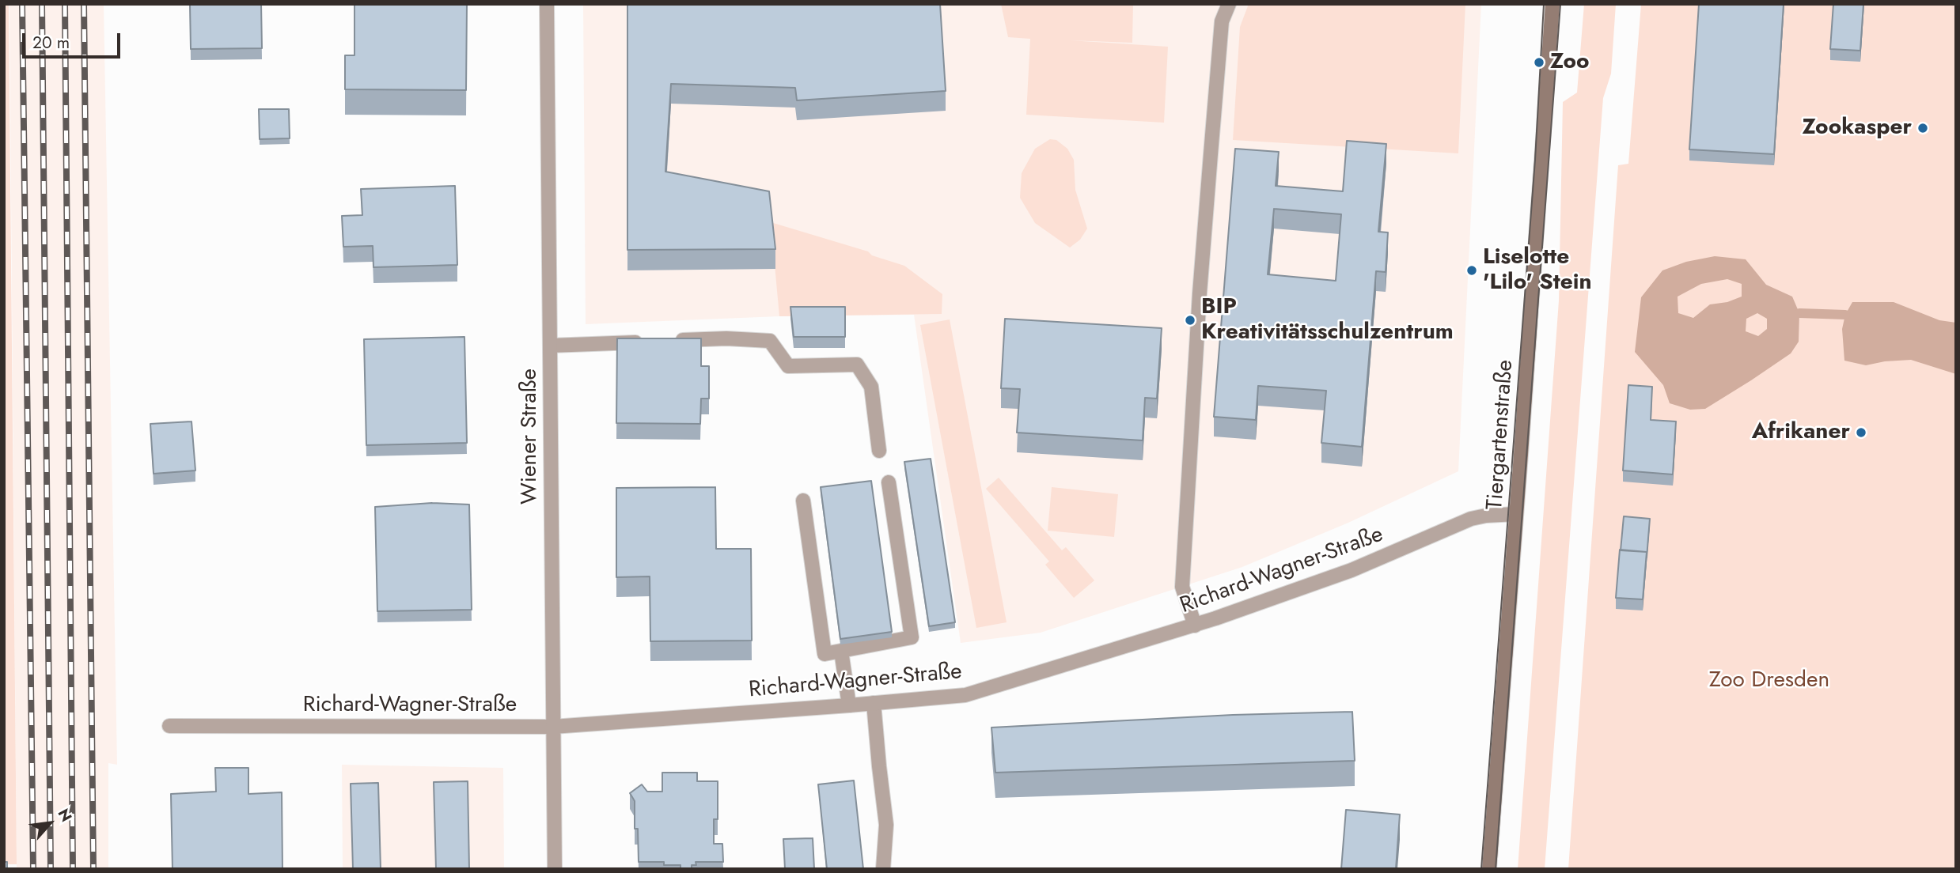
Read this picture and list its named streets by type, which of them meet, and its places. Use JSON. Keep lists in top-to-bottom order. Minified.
{"streets":{"main road":["Tiergartenstraße"],"street":["Wiener Straße","Richard-Wagner-Straße"]},"crossings":[["Tiergartenstraße","Richard-Wagner-Straße"],["Wiener Straße","Richard-Wagner-Straße"]],"parks":["Zoo Dresden"],"places":["Zoo","Zookasper","Liselotte 'Lilo' Stein","BIP Kreativitätsschulzentrum","Afrikaner"],"scale_bar":"20 m","north":"top right"}
